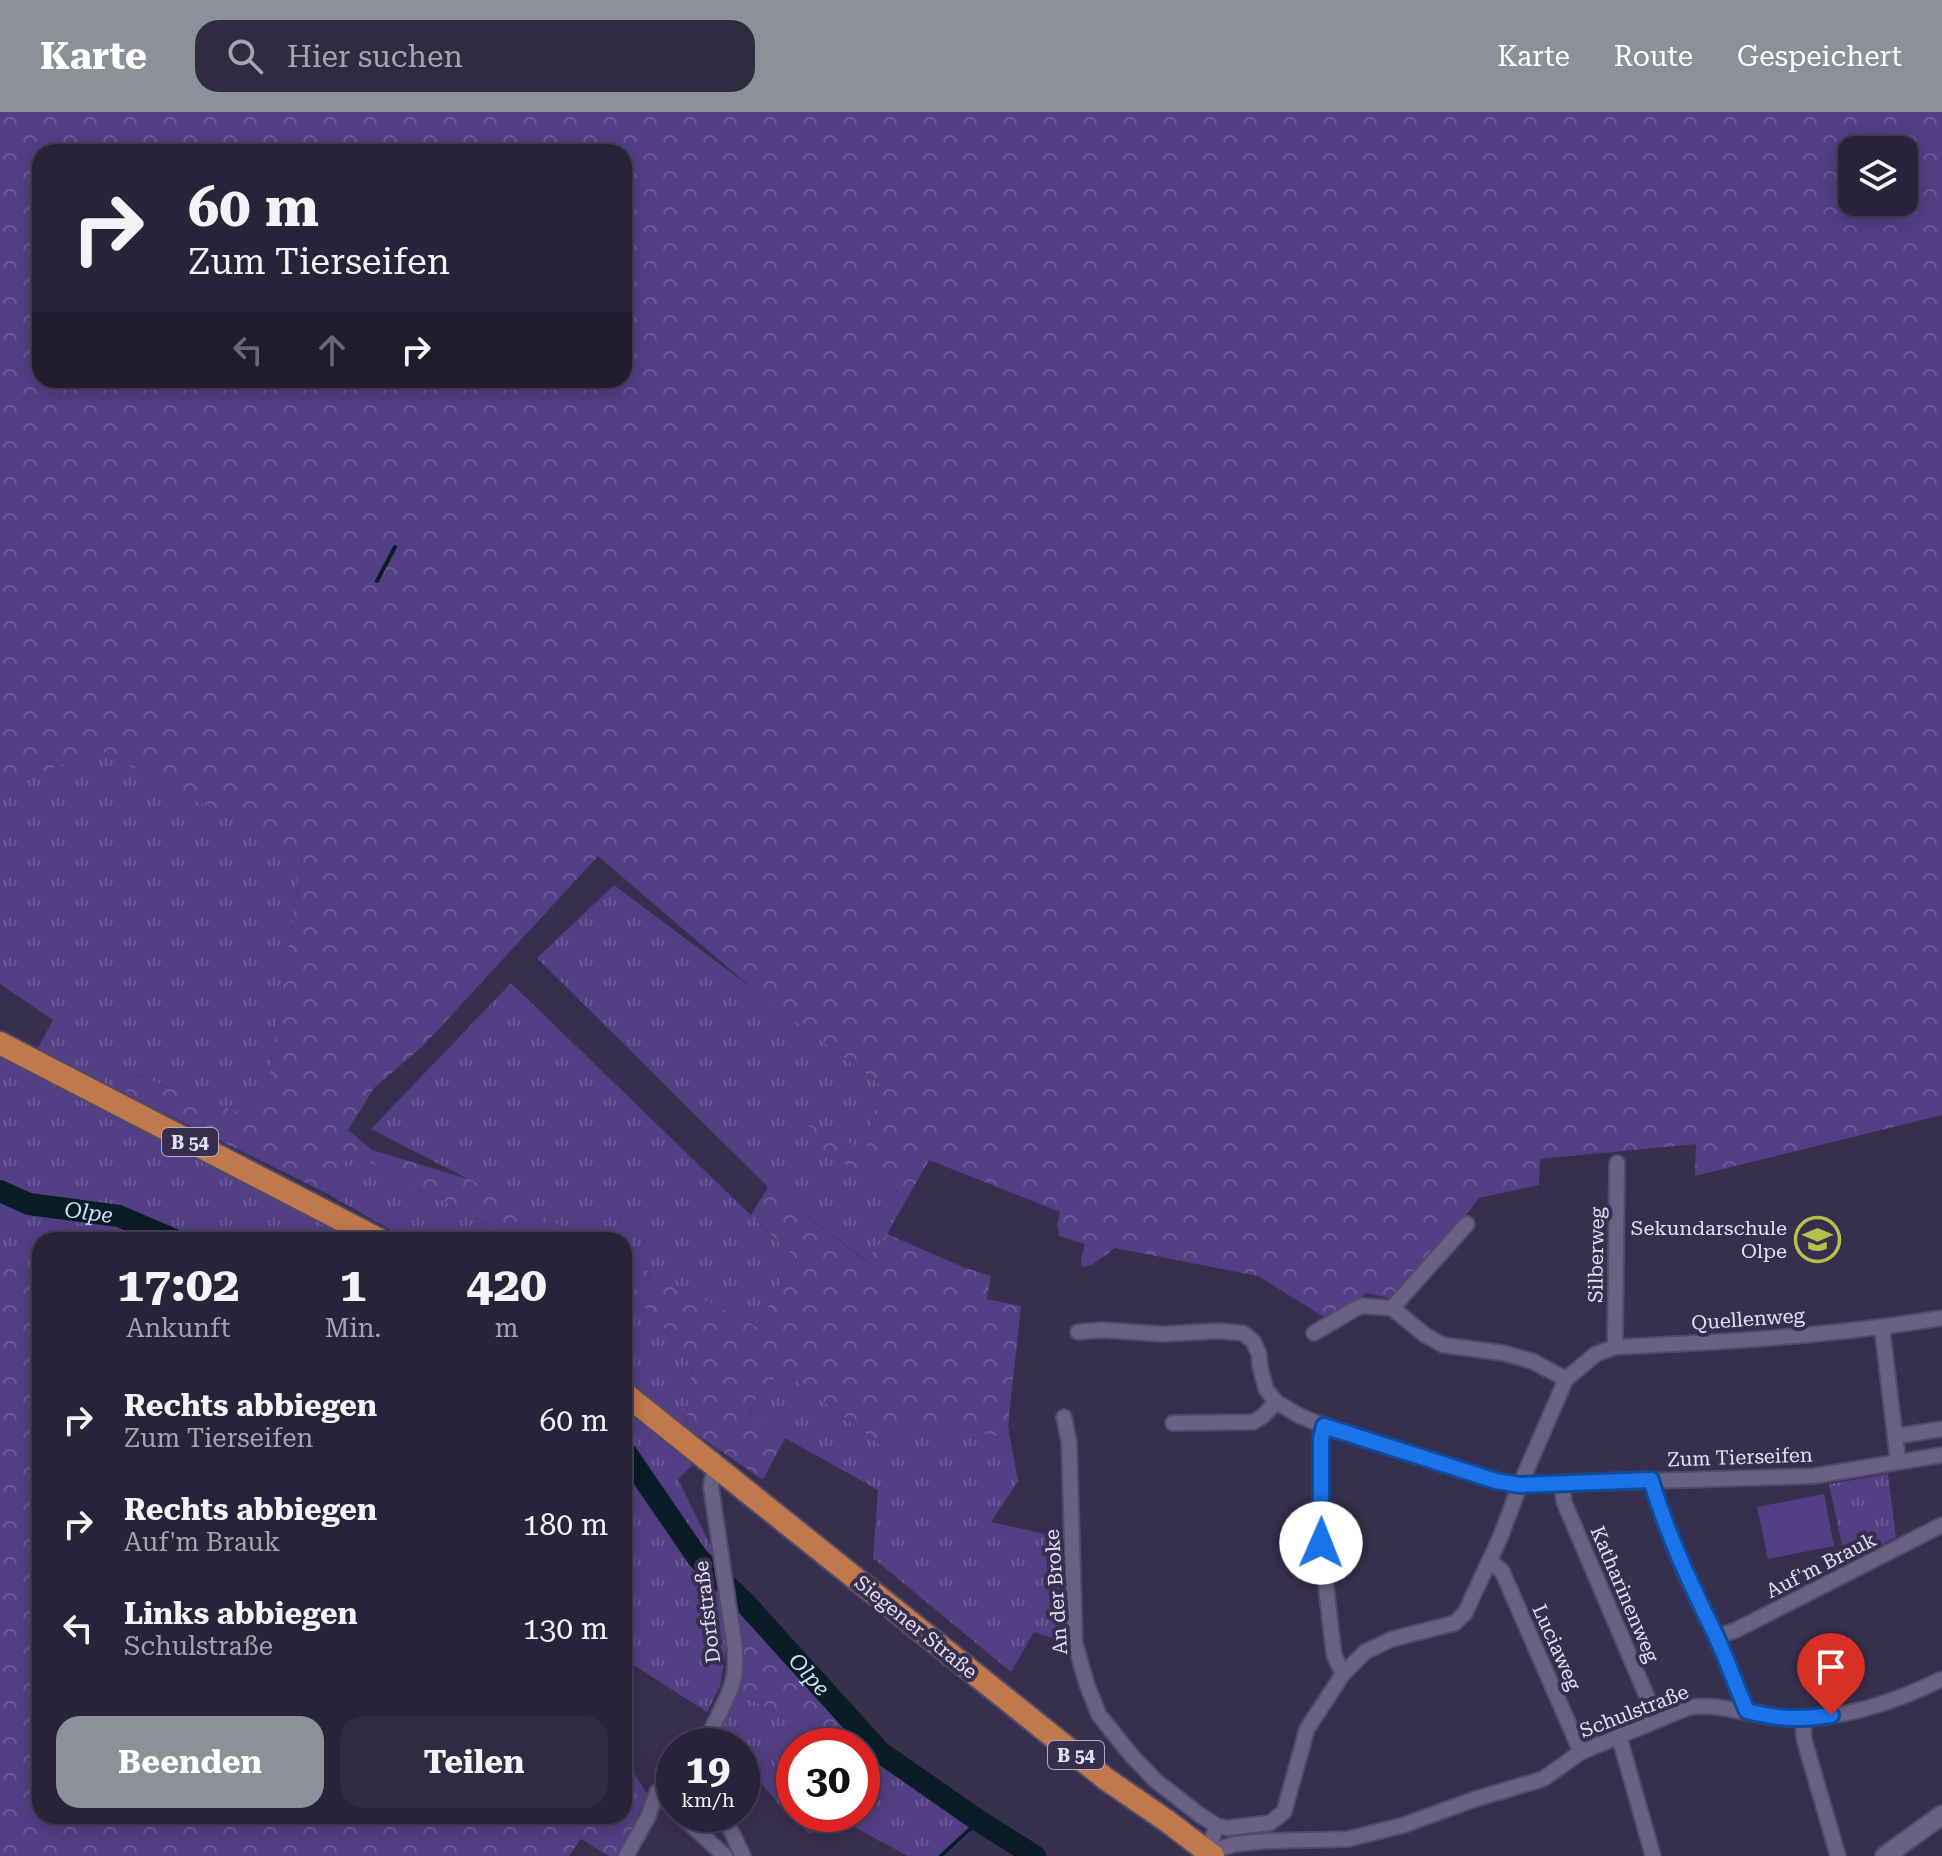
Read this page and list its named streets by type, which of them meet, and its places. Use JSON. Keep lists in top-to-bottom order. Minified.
{"streets":{"main road":["B 54","Siegener Straße"],"street":["Silberweg","Quellenweg","Zum Tierseifen","Auf'm Brauk","An der Broke","Katharinenweg","Dorfstraße","Luciaweg","Schulstraße"]},"crossings":[["Silberweg","Quellenweg"],["Zum Tierseifen","Katharinenweg"],["Katharinenweg","Schulstraße"],["Dorfstraße","Siegener Straße"],["Siegener Straße","Schulstraße"],["Luciaweg","Schulstraße"]],"water":["Olpe"],"places":{"school or university":["Sekundarschule Olpe"]},"page":{"header":"Karte","search":"Hier suchen","nav":["Karte","Route","Gespeichert"],"turn":["60 m","Zum Tierseifen"],"eta":["17:02","Ankunft","1","Min.","420","m"],"list":[{"name":"Rechts abbiegen","note":"Zum Tierseifen","value":"60 m"},{"name":"Rechts abbiegen","note":"Auf'm Brauk","value":"180 m"},{"name":"Links abbiegen","note":"Schulstraße","value":"130 m"}],"buttons":["Beenden","Teilen"],"speed":"19 km/h","limit":"30"}}
